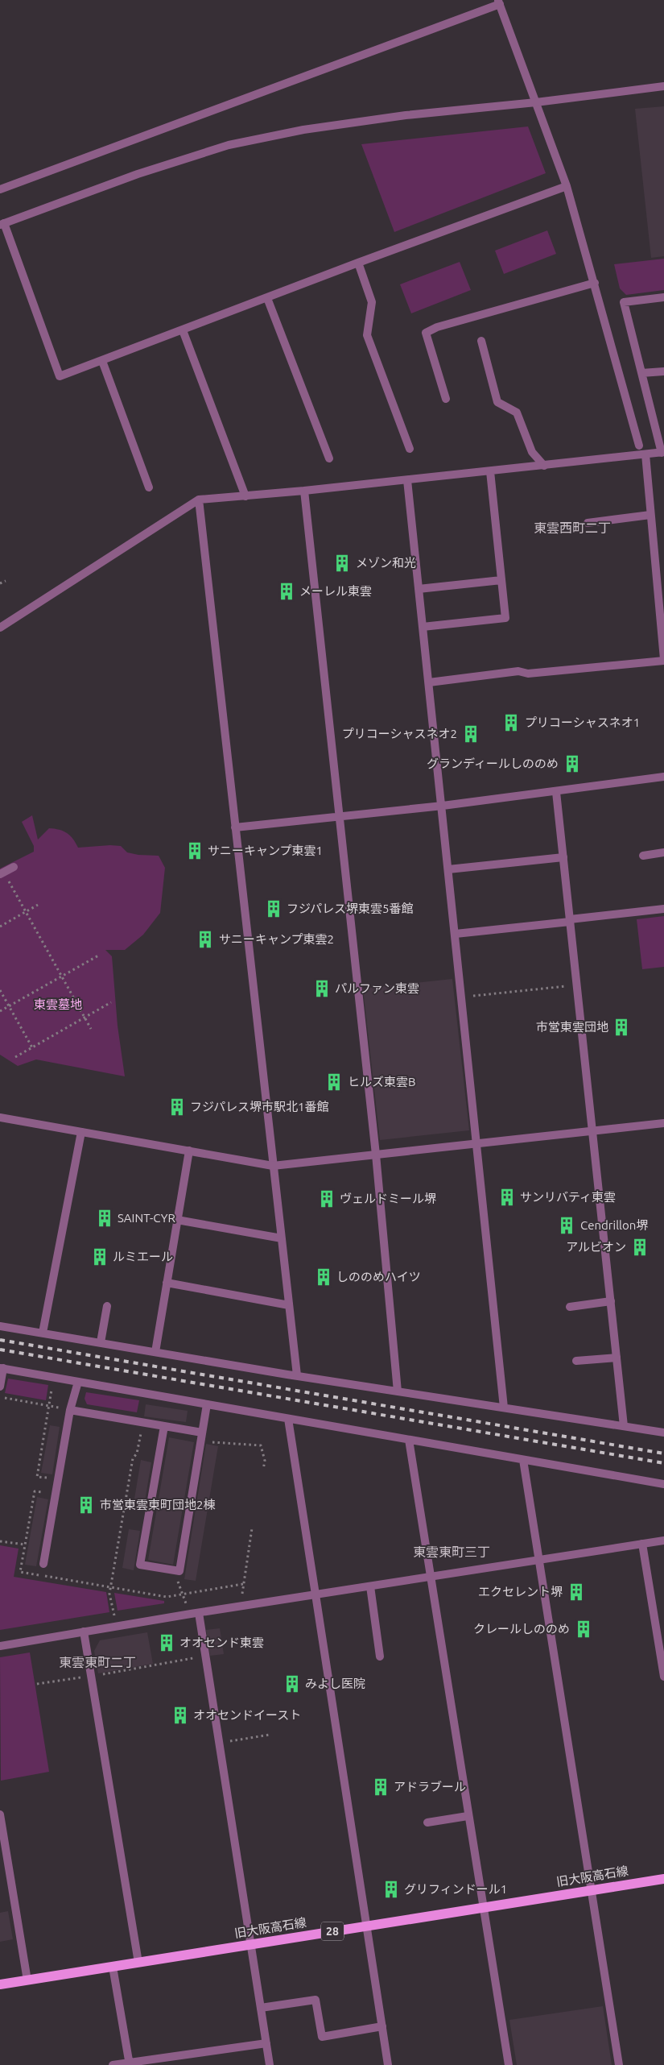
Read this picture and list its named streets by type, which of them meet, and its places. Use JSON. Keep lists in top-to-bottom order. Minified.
{"streets":{"main road":["旧大阪高石線","28"]},"districts":["東雲西町二丁","東雲東町三丁","東雲東町二丁"],"parks":["東雲墓地"],"places":{"building":["メゾン和光","メーレル東雲","プリコーシャスネオ1","プリコーシャスネオ2","グランディールしののめ","サニーキャンプ東雲1","フジパレス堺東雲5番館","サニーキャンプ東雲2","パルファン東雲","市営東雲団地","ヒルズ東雲B","フジパレス堺市駅北1番館","サンリバティ東雲","ヴェルドミール堺","SAINT-CYR","Cendrillon堺","アルビオン","ルミエール","しののめハイツ","市営東雲東町団地2棟","エクセレント堺","クレールしののめ","オオセンド東雲","みよし医院","オオセンドイースト","アドラブール","グリフィンドール1"]}}
